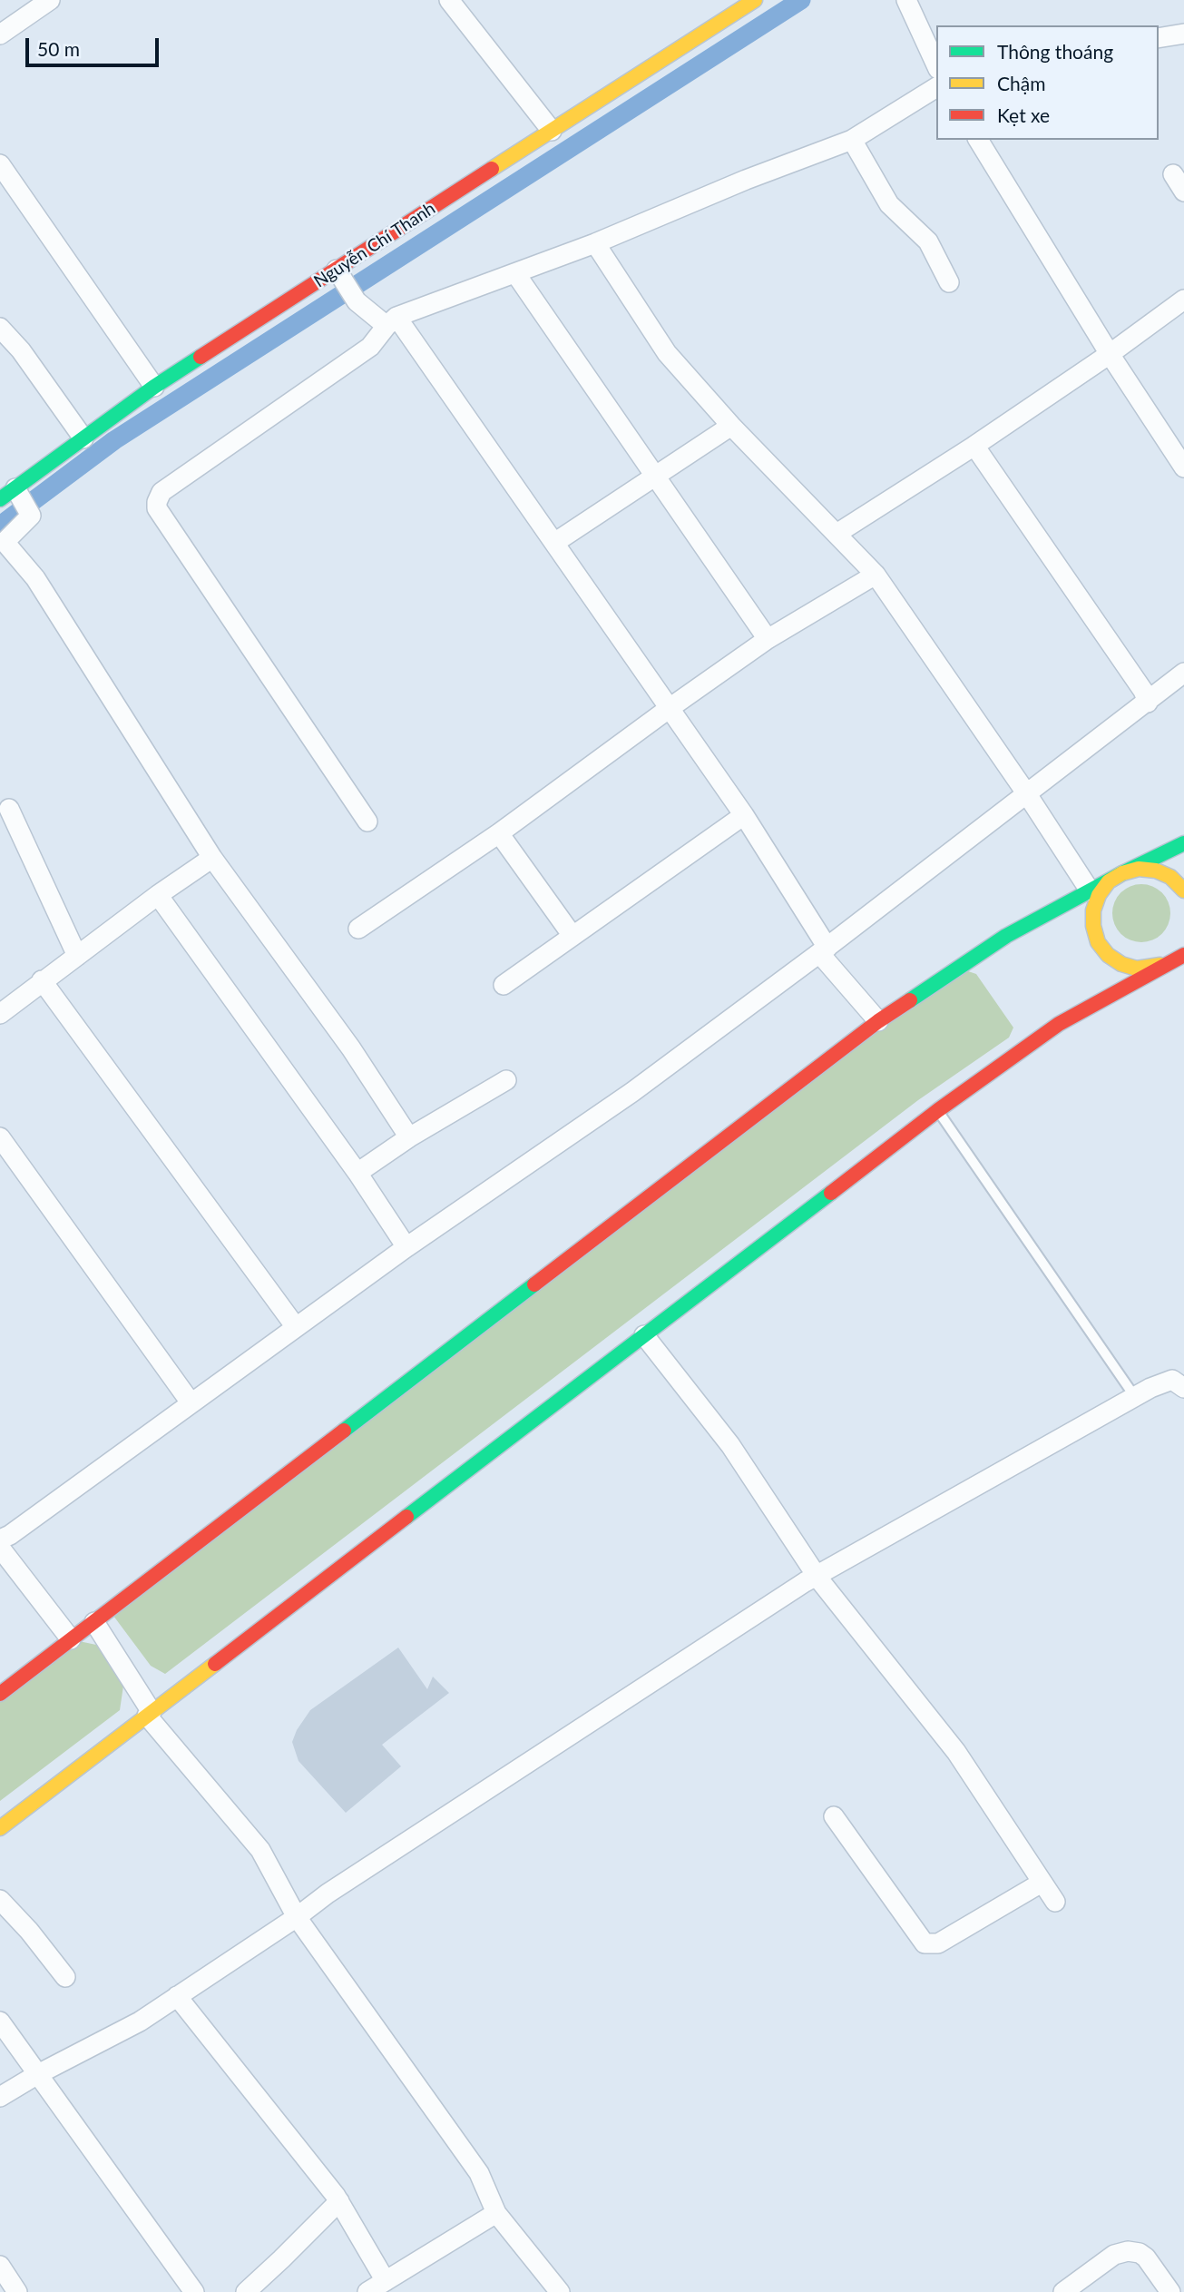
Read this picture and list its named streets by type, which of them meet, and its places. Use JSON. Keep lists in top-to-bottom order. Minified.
{"streets":{"street":["Nguyễn Chí Thanh"]},"legend":["Thông thoáng","Chậm","Kẹt xe"],"scale_bar":"50 m"}
